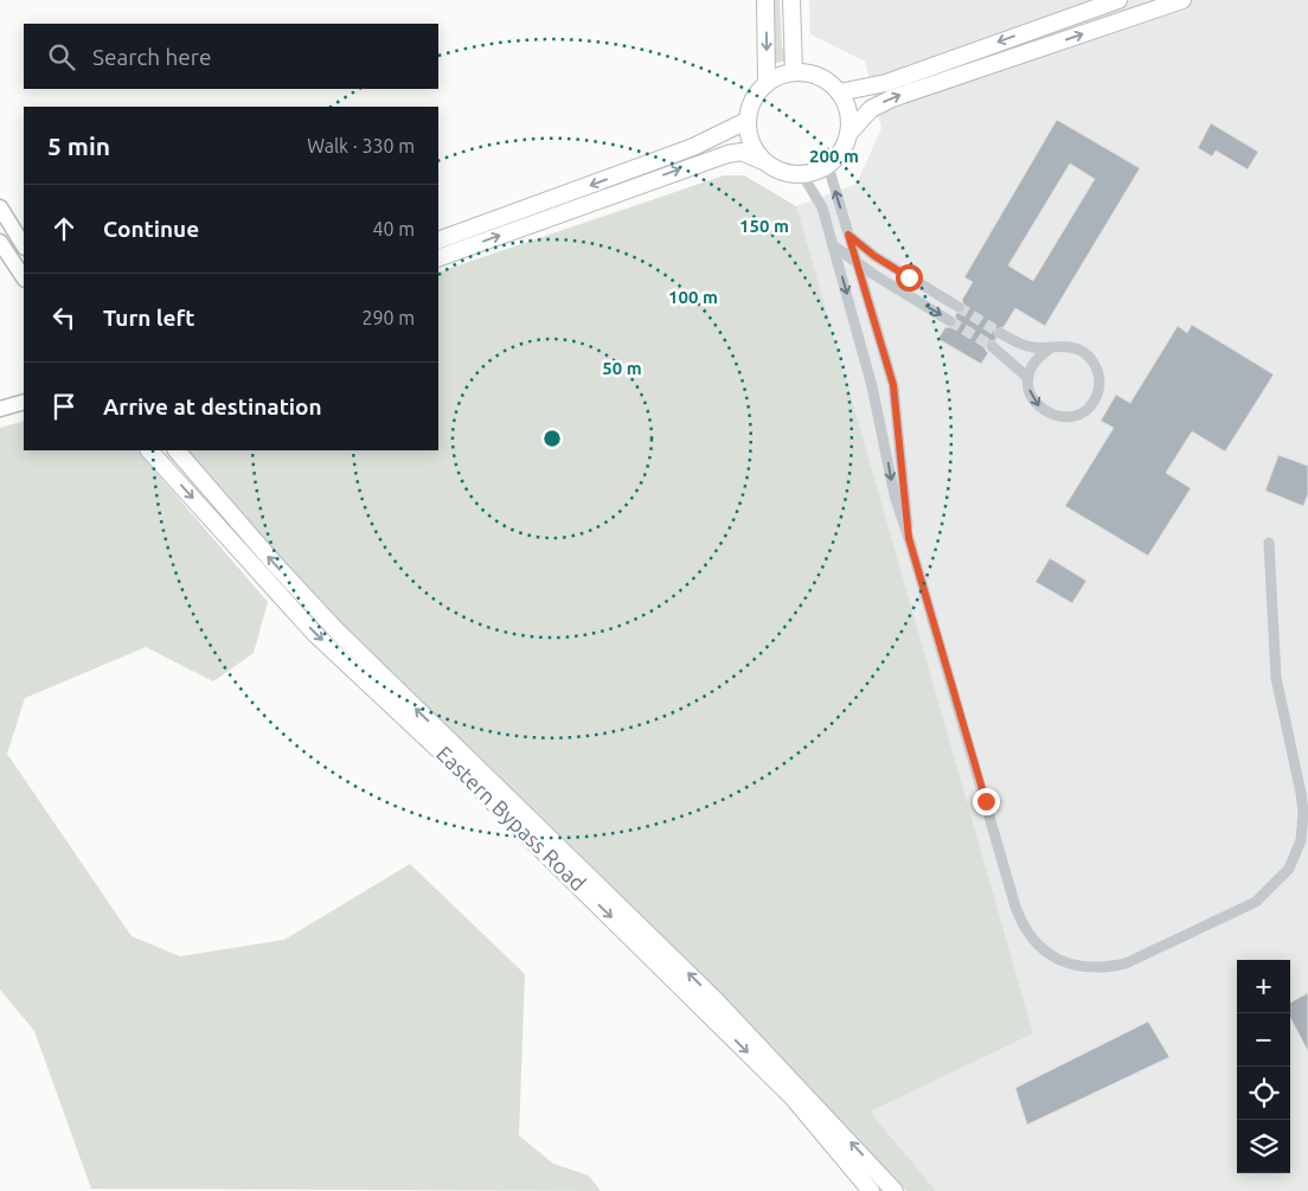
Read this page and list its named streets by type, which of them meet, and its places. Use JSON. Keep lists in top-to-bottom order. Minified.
{"streets":{"main road":["Eastern Bypass Road"]},"page":{"search":"Search here","heading":["5 min","Walk · 330 m"],"list":[["Continue","40 m"],["Turn left","290 m"],"Arrive at destination"],"map_buttons":["+","−"]},"rings":["200 m","150 m","100 m","50 m"]}
